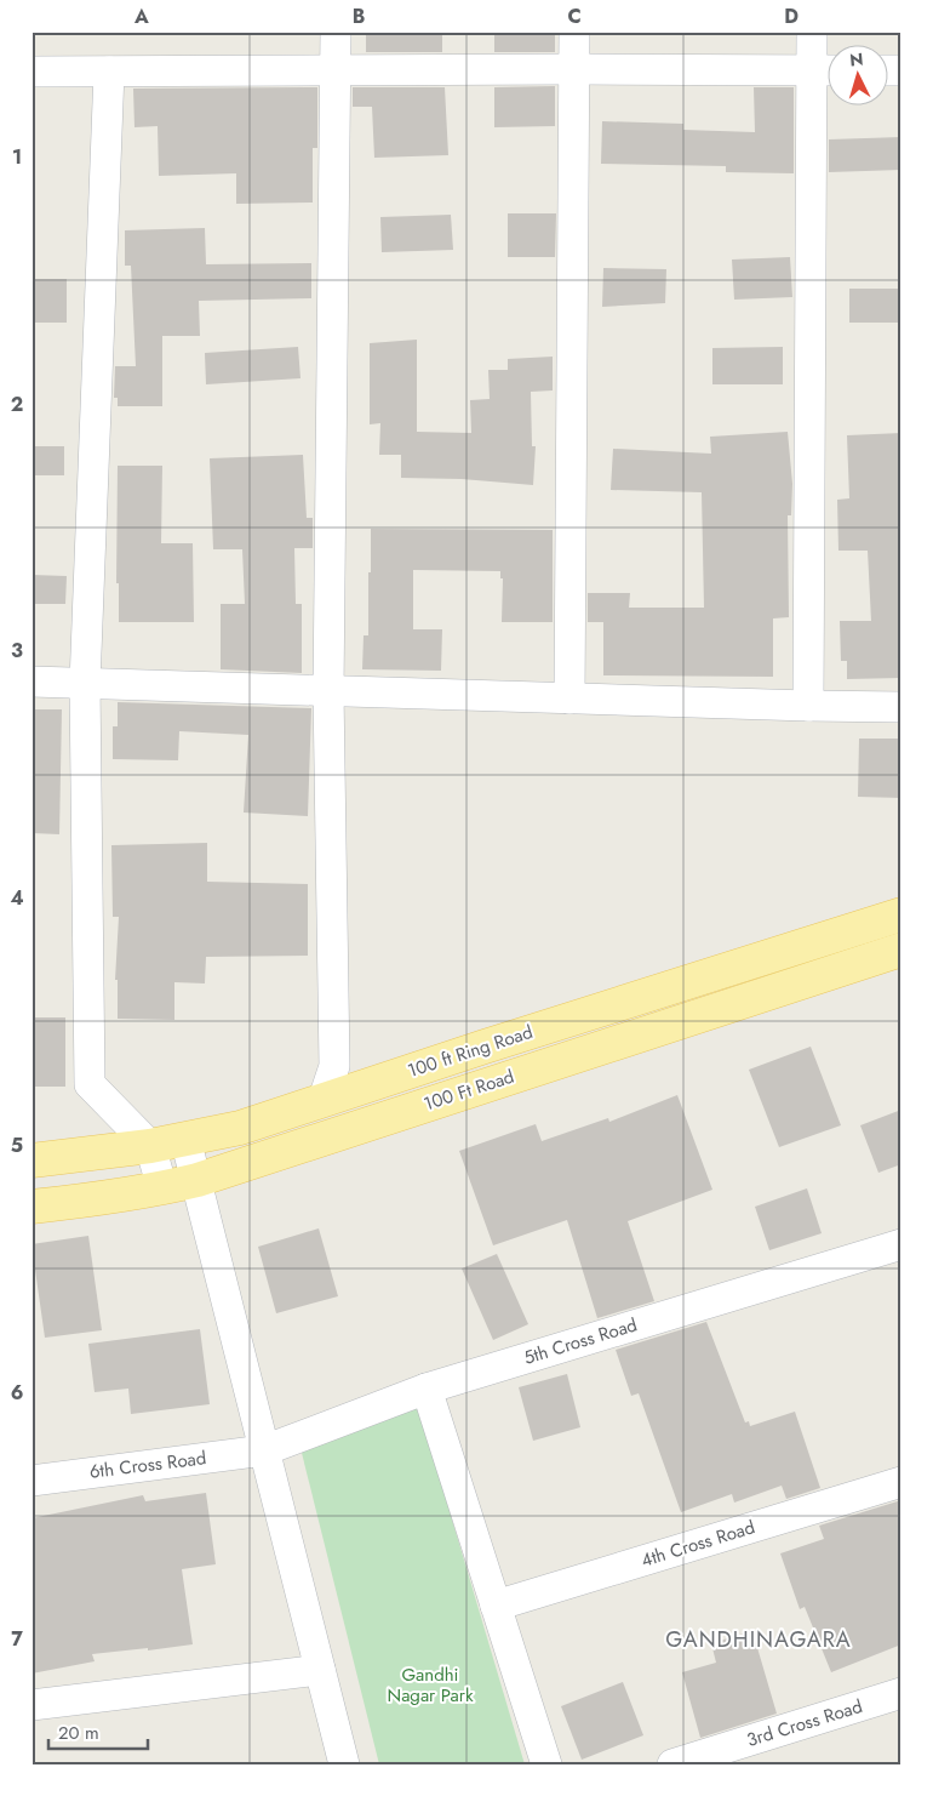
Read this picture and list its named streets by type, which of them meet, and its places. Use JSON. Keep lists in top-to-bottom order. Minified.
{"streets":{"main road":["100 ft Ring Road","100 Ft Road"],"street":["5th Cross Road","6th Cross Road","4th Cross Road","3rd Cross Road"]},"crossings":[["5th Cross Road","6th Cross Road"]],"districts":["GANDHINAGARA"],"parks":["Gandhi Nagar Park"],"scale_bar":"20 m","north":"top","grid":{"columns":["A","B","C","D"],"rows":["1","2","3","4","5","6","7"]}}
